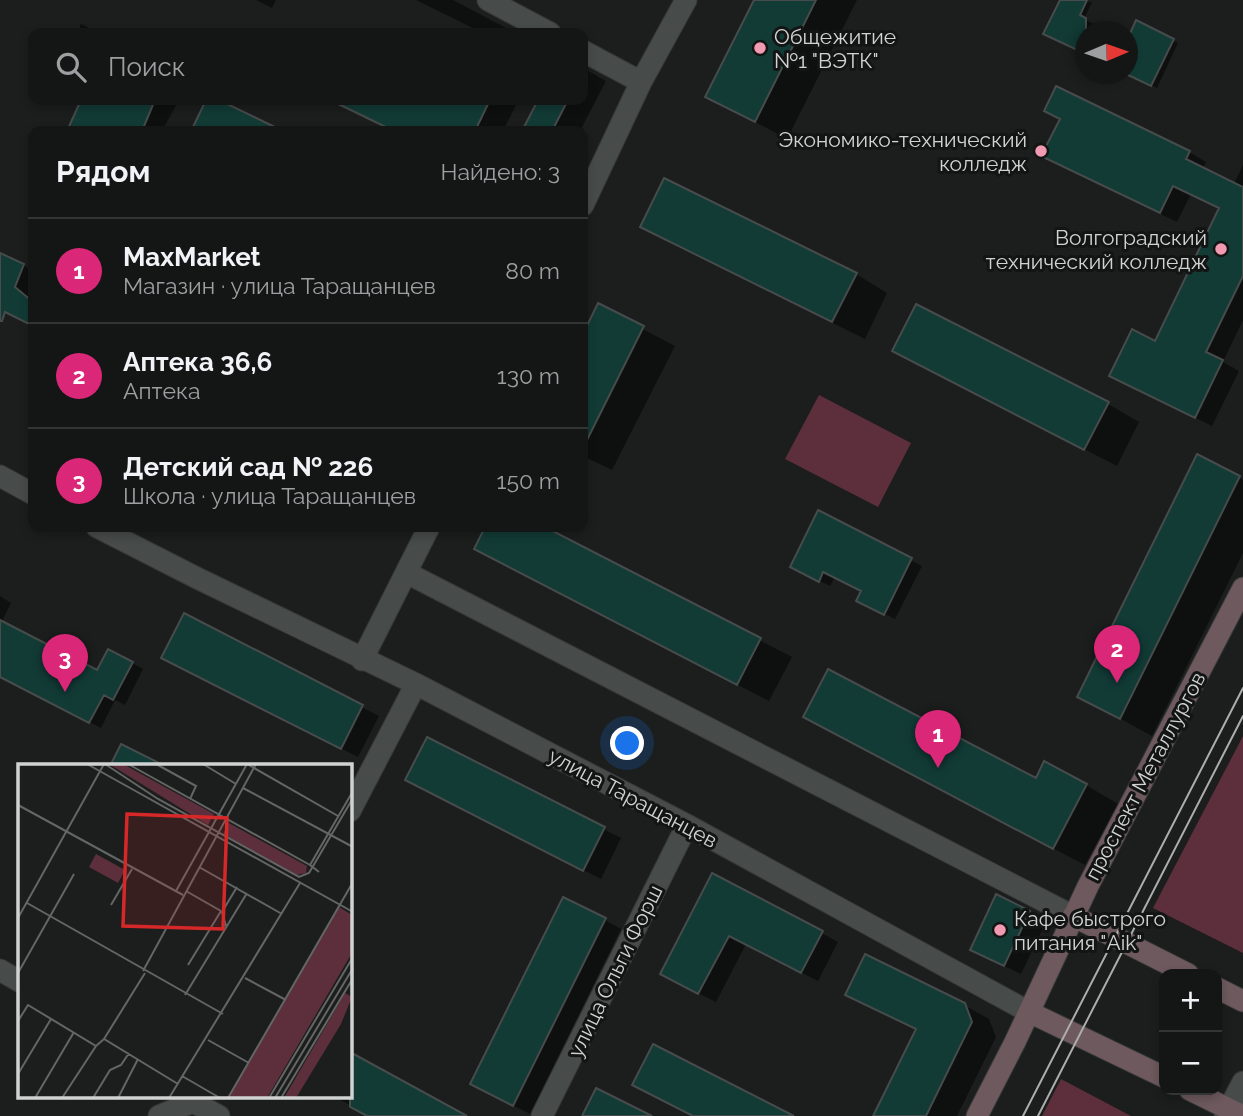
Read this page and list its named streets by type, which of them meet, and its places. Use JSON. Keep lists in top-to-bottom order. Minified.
{"streets":{"main road":["проспект Металлургов","улица Таращанцев"],"street":["улица Ольги Форш"]},"crossings":[["проспект Металлургов","улица Таращанцев"],["улица Таращанцев","улица Ольги Форш"]],"places":["Общежитие №1 \"ВЭТК\"","Экономико-технический колледж","Волгоградский технический колледж","Кафе быстрого питания \"Aik\""],"north":"right","page":{"search":"Поиск","heading":["Рядом","Найдено: 3"],"list":[{"mark":"1","name":"MaxMarket","note":"Магазин · улица Таращанцев","value":"80 m"},{"mark":"2","name":"Аптека 36,6","note":"Аптека","value":"130 m"},{"mark":"3","name":"Детский сад № 226","note":"Школа · улица Таращанцев","value":"150 m"}],"pins":["2","3","1"],"map_buttons":["+","−"]}}
